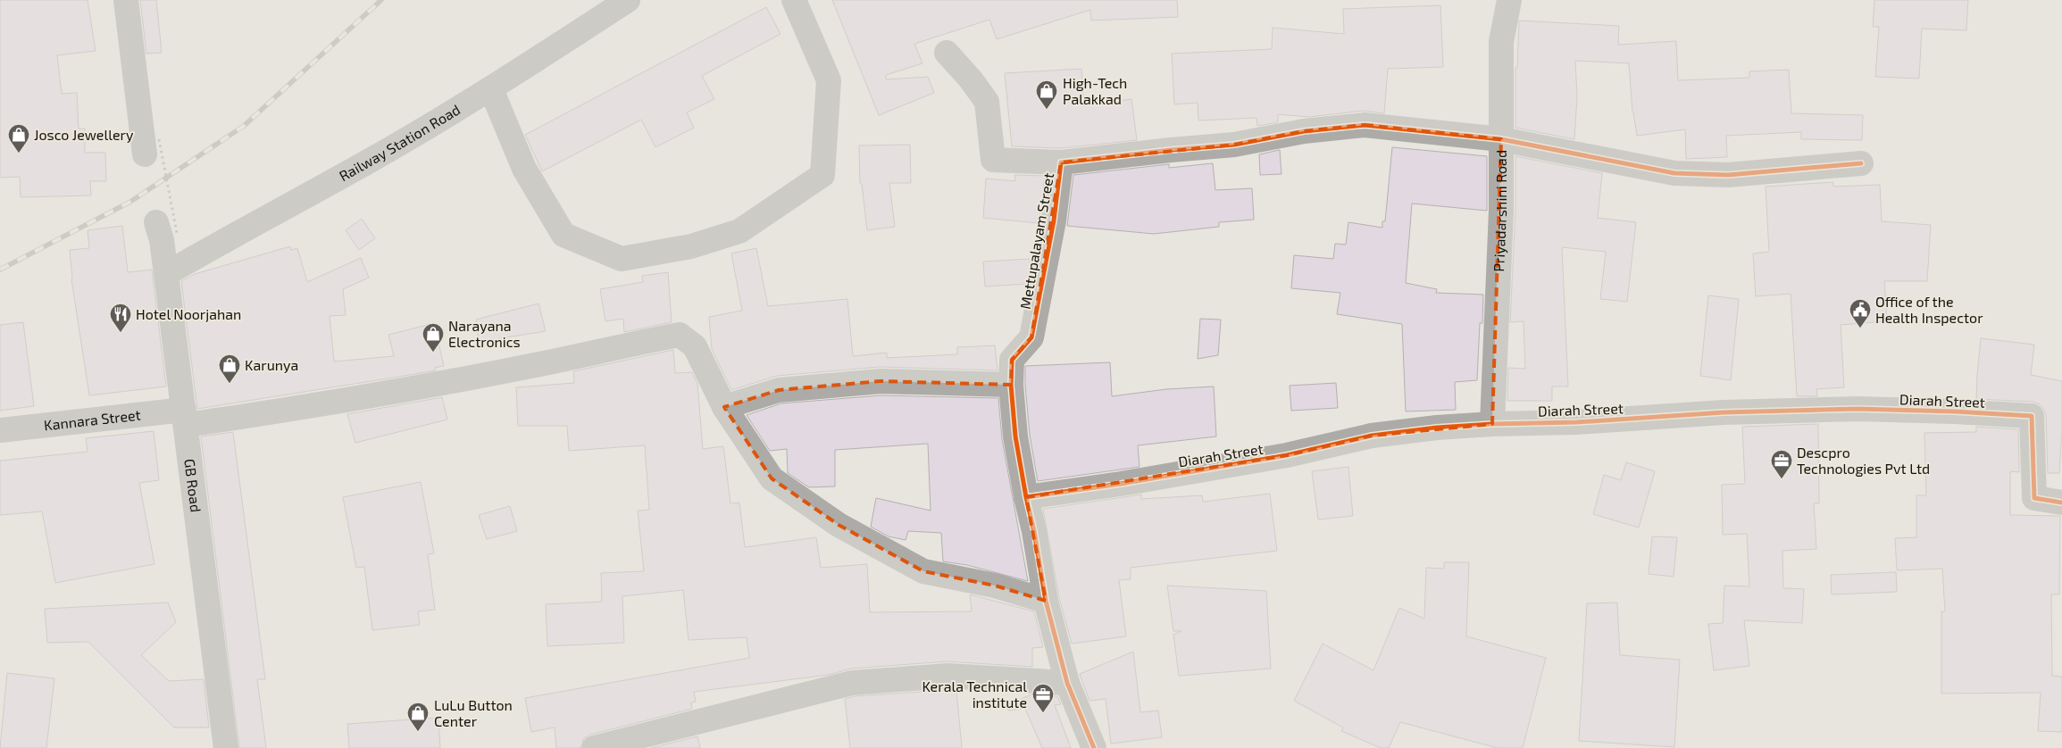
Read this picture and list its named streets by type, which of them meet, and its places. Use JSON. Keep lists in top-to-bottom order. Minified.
{"streets":{"street":["Railway Station Road","Priyadarshini Road","Mettupalayam Street","Diarah Street","Kannara Street","GB Road"]},"crossings":[["Railway Station Road","GB Road"],["Priyadarshini Road","Mettupalayam Street"],["Priyadarshini Road","Diarah Street"],["Mettupalayam Street","Diarah Street"],["Mettupalayam Street","Kannara Street"],["Kannara Street","GB Road"]],"places":{"shop":["High-Tech Palakkad","Josco Jewellery","Narayana Electronics","Karunya","LuLu Button Center"],"public building":["Office of the Health Inspector"],"restaurant":["Hotel Noorjahan"],"office":["Descpro Technologies Pvt Ltd","Kerala Technical institute"]}}
